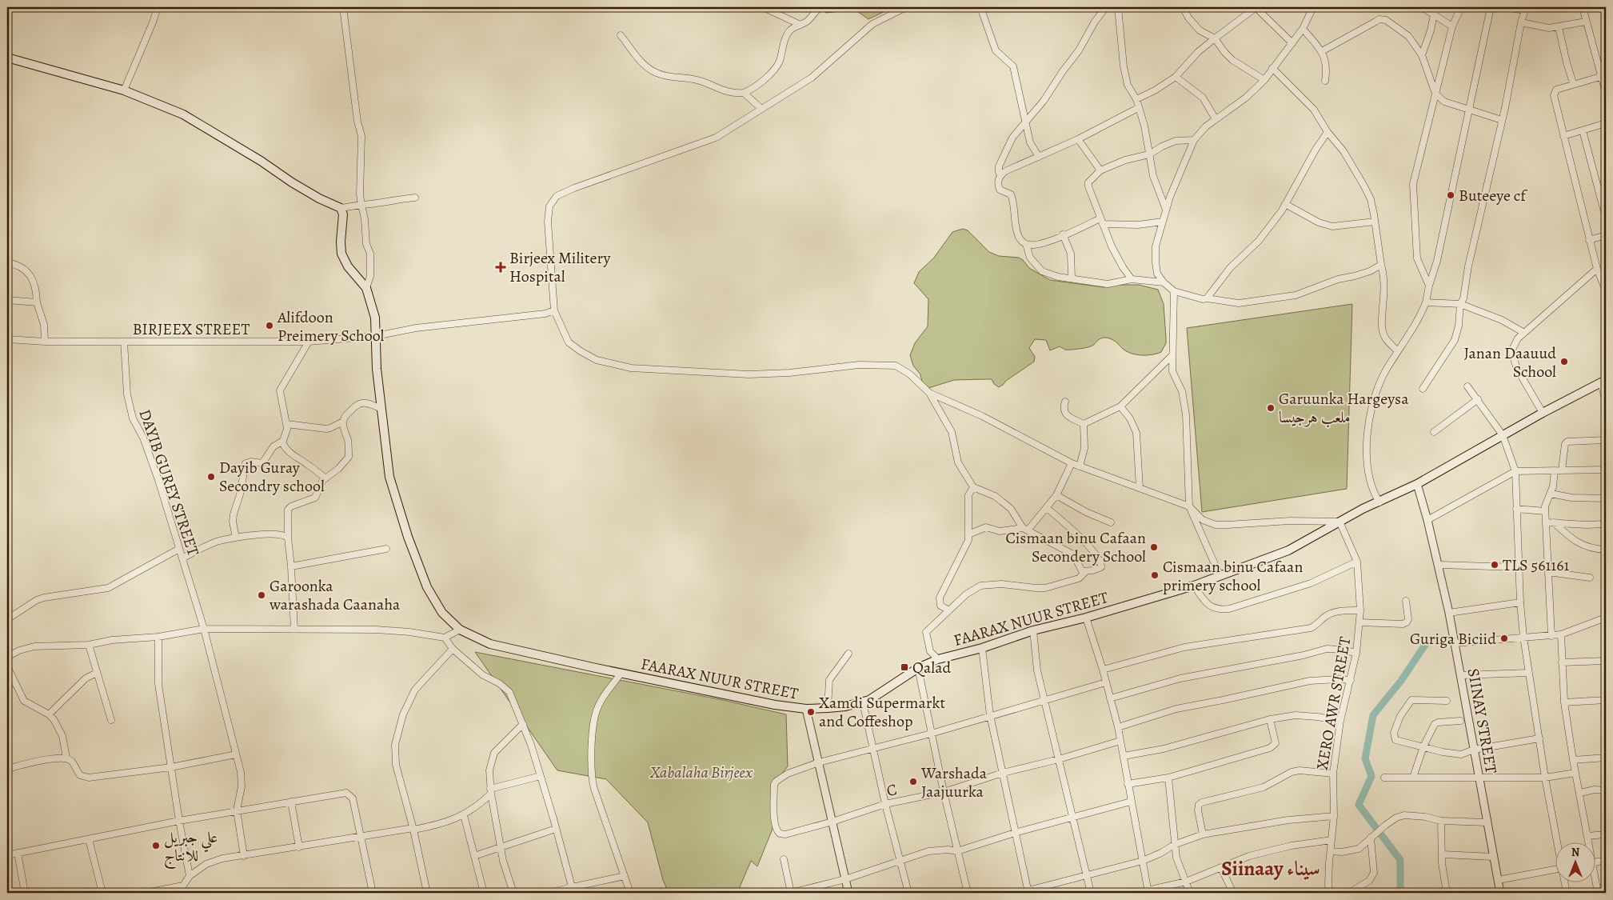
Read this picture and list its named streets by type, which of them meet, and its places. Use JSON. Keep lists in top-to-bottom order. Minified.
{"streets":{"main road":["FAARAX NUUR STREET"],"street":["BIRJEEX STREET","DAYIB GUREY STREET","XERO AWR STREET","SIINAY STREET","C"]},"crossings":[["BIRJEEX STREET","DAYIB GUREY STREET"],["BIRJEEX STREET","FAARAX NUUR STREET"],["FAARAX NUUR STREET","XERO AWR STREET"],["FAARAX NUUR STREET","SIINAY STREET"]],"districts":["Siinaay سيناء"],"parks":["Xabalaha Birjeex"],"places":{"other":["Buteeye cf","Alifdoon Preimery School","Janan Daauud School","Garuunka Hargeysa ملعب هرجيسا","Dayib Guray Secondry school","Cismaan binu Cafaan Secondery School","TLS 561161","Cismaan binu Cafaan primery school","Garoonka warashada Caanaha","Guriga Biciid","Xamdi Supermarkt and Coffeshop","Warshada Jaajuurka","علي جبريل للانتاج"],"health":["Birjeex Militery Hospital"],"transit":["Qalad"]},"north":"top"}
